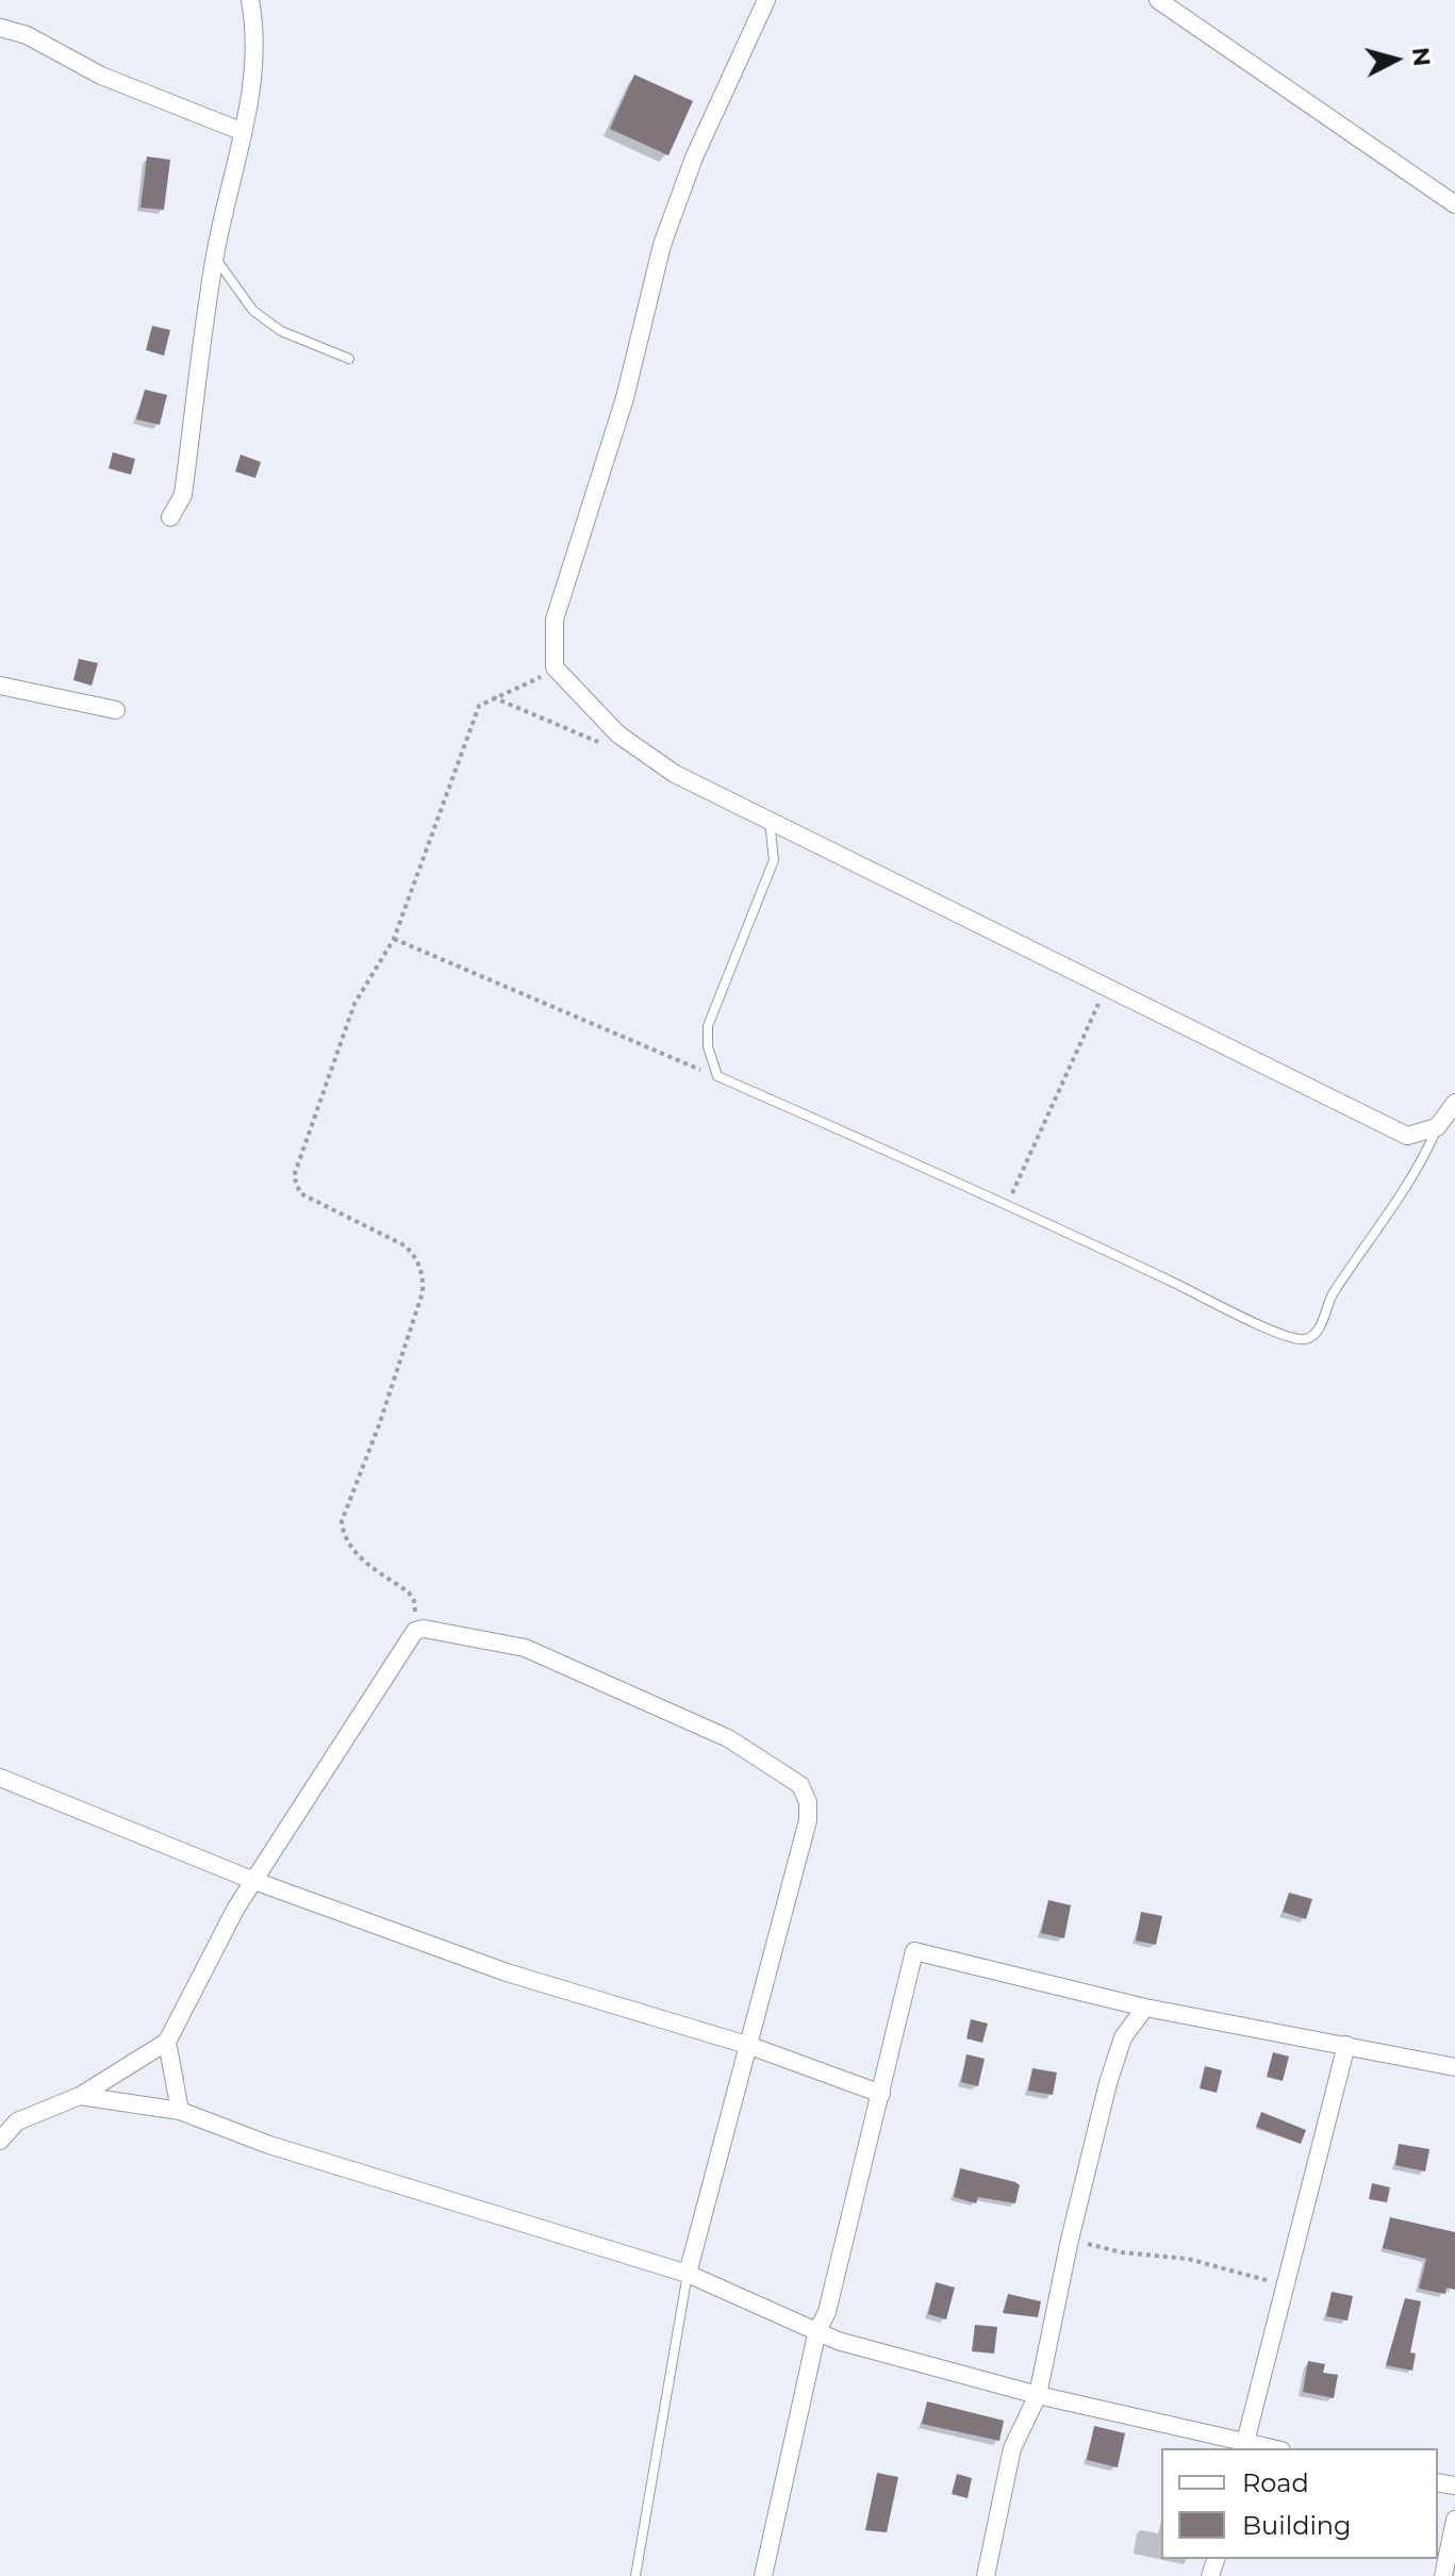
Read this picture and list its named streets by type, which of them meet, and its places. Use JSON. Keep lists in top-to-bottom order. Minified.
{"legend":["Road","Building"],"north":"right"}
